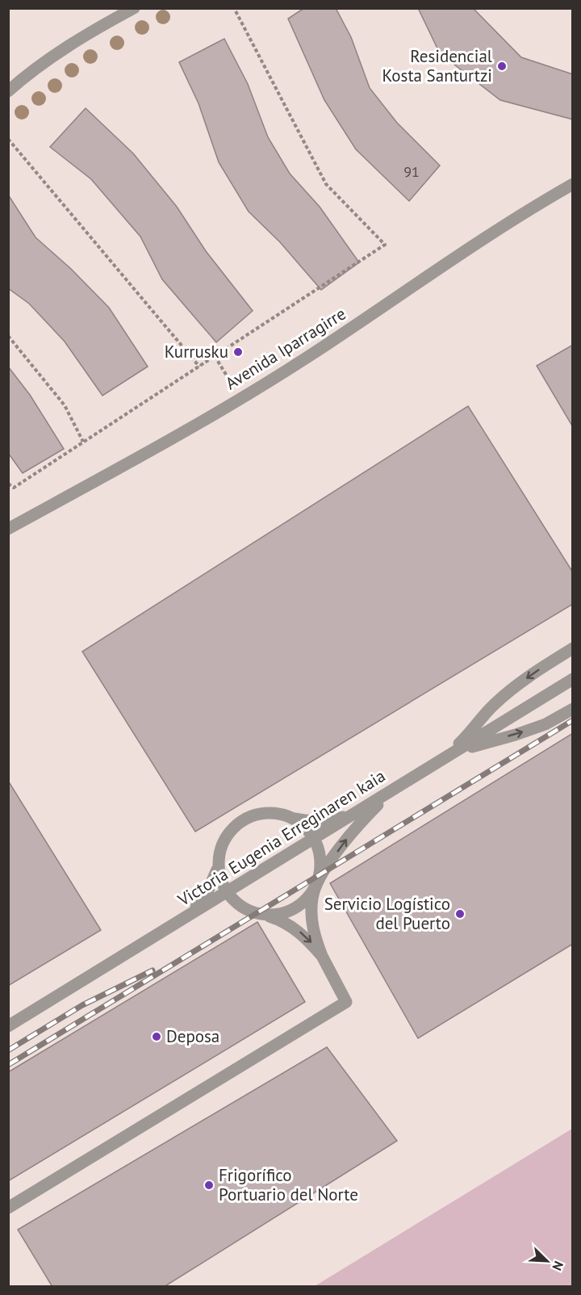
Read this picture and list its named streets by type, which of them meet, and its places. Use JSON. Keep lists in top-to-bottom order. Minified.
{"streets":{"street":["Avenida Iparragirre","Victoria Eugenia Erreginaren kaia"]},"places":["Residencial Kosta Santurtzi","Kurrusku","Servicio Logístico del Puerto","Deposa","Frigorífico Portuario del Norte"],"house_numbers":["91"],"north":"bottom right"}
